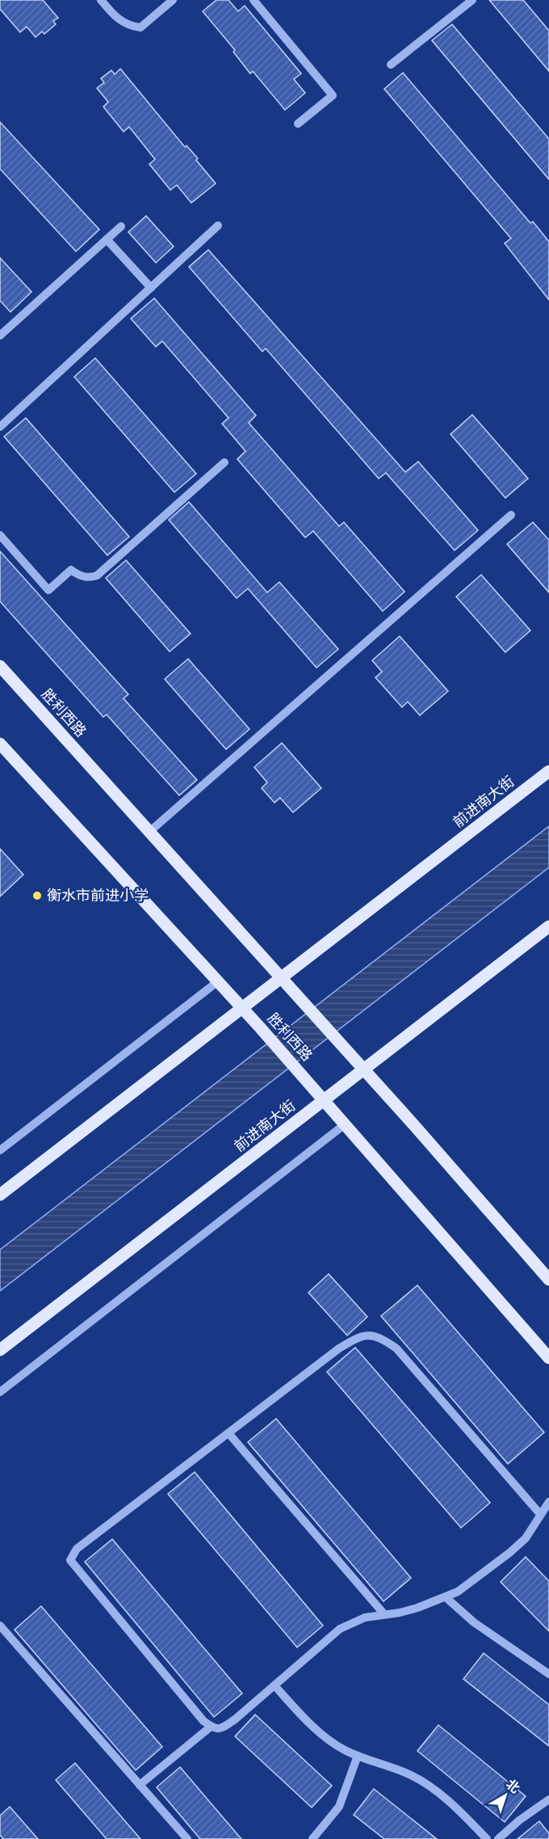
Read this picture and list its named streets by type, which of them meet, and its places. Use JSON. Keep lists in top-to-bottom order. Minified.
{"streets":{"main road":["胜利西路","前进南大街"]},"crossings":[["胜利西路","前进南大街"]],"places":["衡水市前进小学"],"north":"top right"}
